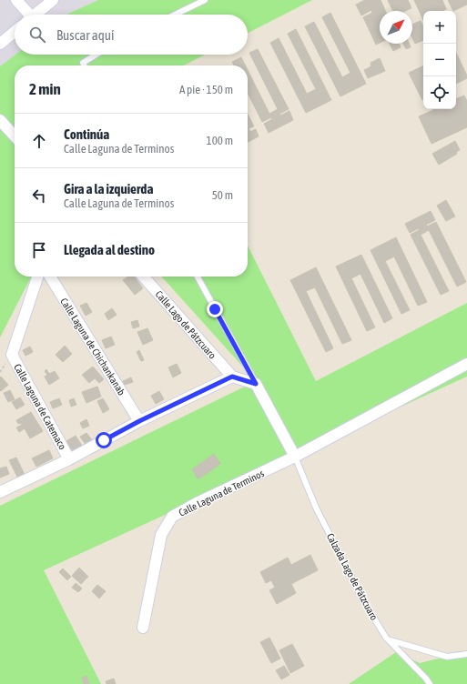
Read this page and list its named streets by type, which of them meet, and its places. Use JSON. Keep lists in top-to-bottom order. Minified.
{"streets":{"street":["Calle Lago de Pátzcuaro","Calle Laguna de Chichankanab","Calle Laguna de Catemaco","Calle Laguna de Terminos"],"lane":["Calzada Lago de Pátzcuaro"]},"crossings":[["Calle Laguna de Terminos","Calzada Lago de Pátzcuaro"]],"north":"top right","page":{"map_buttons":["+","−"],"search":"Buscar aquí","heading":["2 min","A pie · 150 m"],"list":[["Continúa","Calle Laguna de Terminos","100 m"],["Gira a la izquierda","Calle Laguna de Terminos","50 m"],"Llegada al destino"]}}
